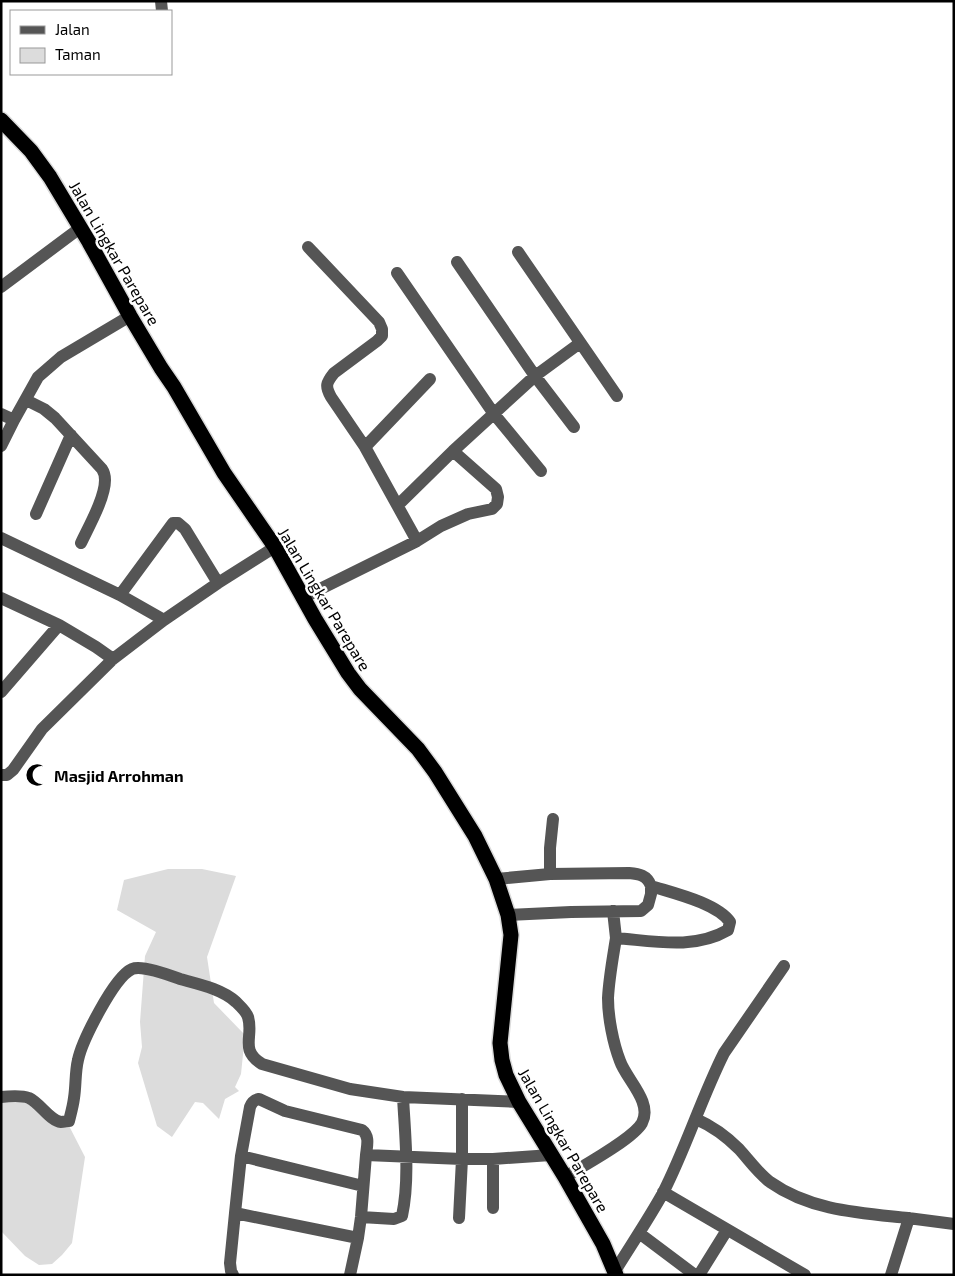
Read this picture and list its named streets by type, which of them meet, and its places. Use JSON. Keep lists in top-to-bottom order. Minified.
{"streets":{"highway":["Jalan Lingkar Parepare"]},"places":{"mosque":["Masjid Arrohman"]},"legend":["Jalan","Taman"]}
